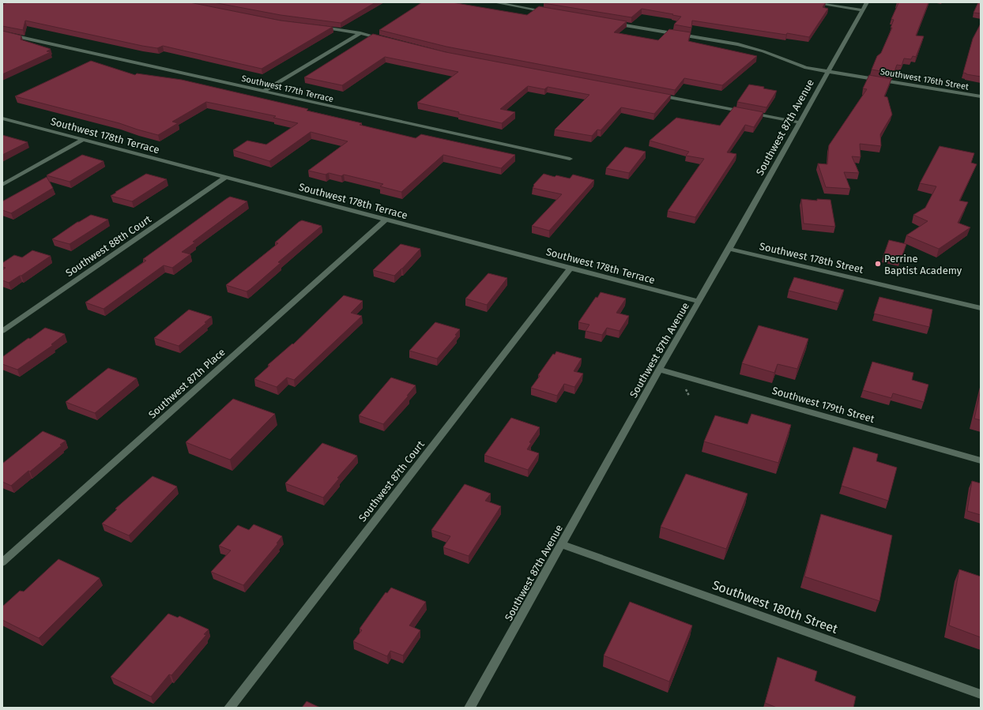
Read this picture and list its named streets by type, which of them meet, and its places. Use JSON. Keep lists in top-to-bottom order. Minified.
{"streets":{"street":["Southwest 176th Street","Southwest 177th Terrace","Southwest 87th Avenue","Southwest 178th Terrace","Southwest 88th Court","Southwest 178th Street","Southwest 87th Place","Southwest 179th Street","Southwest 87th Court","Southwest 180th Street"]},"crossings":[["Southwest 176th Street","Southwest 87th Avenue"],["Southwest 87th Avenue","Southwest 178th Terrace"],["Southwest 87th Avenue","Southwest 178th Street"],["Southwest 87th Avenue","Southwest 179th Street"],["Southwest 87th Avenue","Southwest 180th Street"],["Southwest 178th Terrace","Southwest 88th Court"],["Southwest 178th Terrace","Southwest 87th Place"],["Southwest 178th Terrace","Southwest 87th Court"]],"places":["Perrine Baptist Academy"]}
